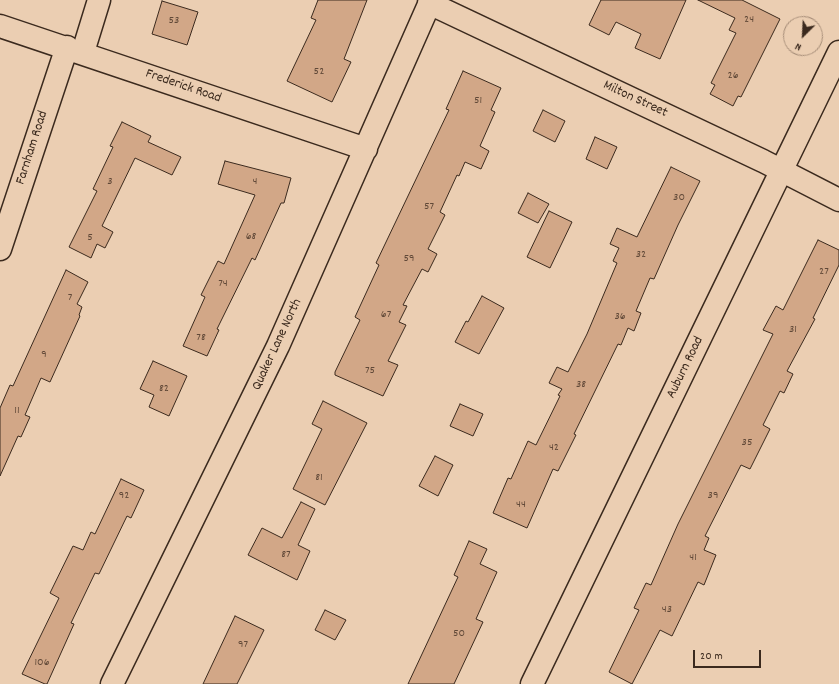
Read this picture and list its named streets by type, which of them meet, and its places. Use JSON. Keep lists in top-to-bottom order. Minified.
{"streets":{"street":["Frederick Road","Milton Street","Farnham Road","Quaker Lane North","Auburn Road"]},"crossings":[["Frederick Road","Farnham Road"],["Frederick Road","Quaker Lane North"],["Milton Street","Quaker Lane North"],["Milton Street","Auburn Road"]],"house_numbers":["24","53","52","26","51","3","4","30","57","68","5","32","59","27","74","7","67","36","31","78","9","75","38","82","11","35","42","81","92","39","44","87","41","43","50","97","106"],"scale_bar":"20 m","north":"bottom left"}
